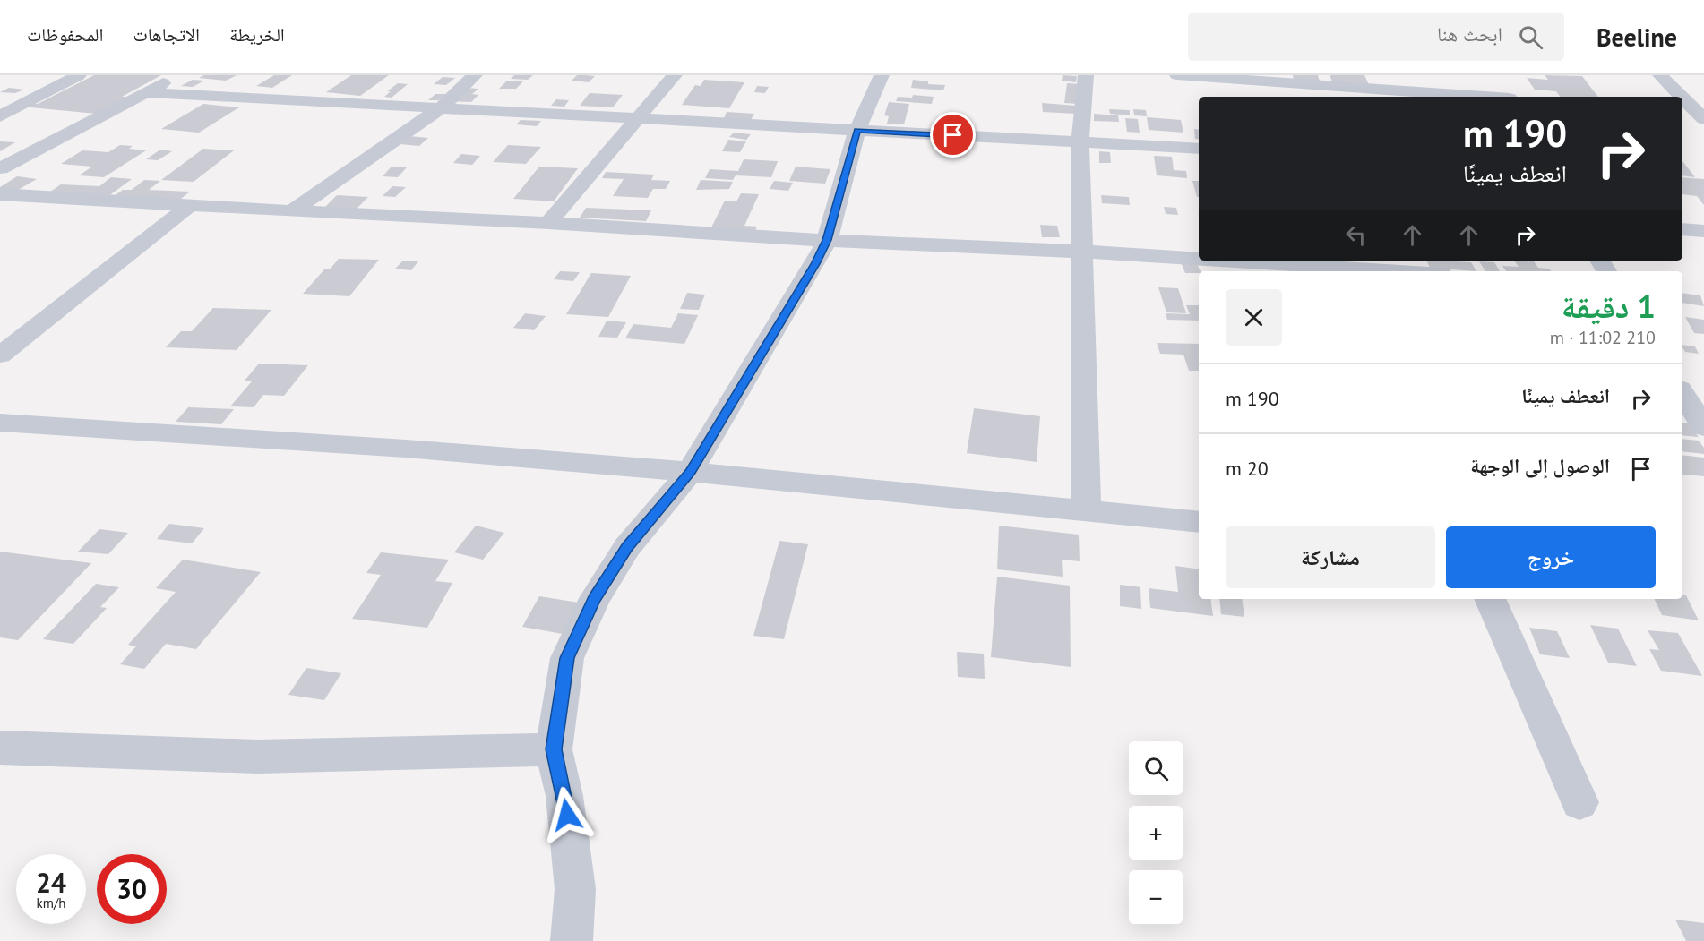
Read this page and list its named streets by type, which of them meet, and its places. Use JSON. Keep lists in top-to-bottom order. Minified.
{"page":{"header":"Beeline","search":"ابحث هنا","nav":["الخريطة","الاتجاهات","المحفوظات"],"turn":["190 m","انعطف يمينًا"],"heading":["1 دقيقة","210 m · 11:02"],"list":[{"name":"انعطف يمينًا","value":"190 m"},{"name":"الوصول إلى الوجهة","value":"20 m"}],"buttons":["خروج","مشاركة"],"map_buttons":["+","−"],"speed":"24 km/h","limit":"30"}}
